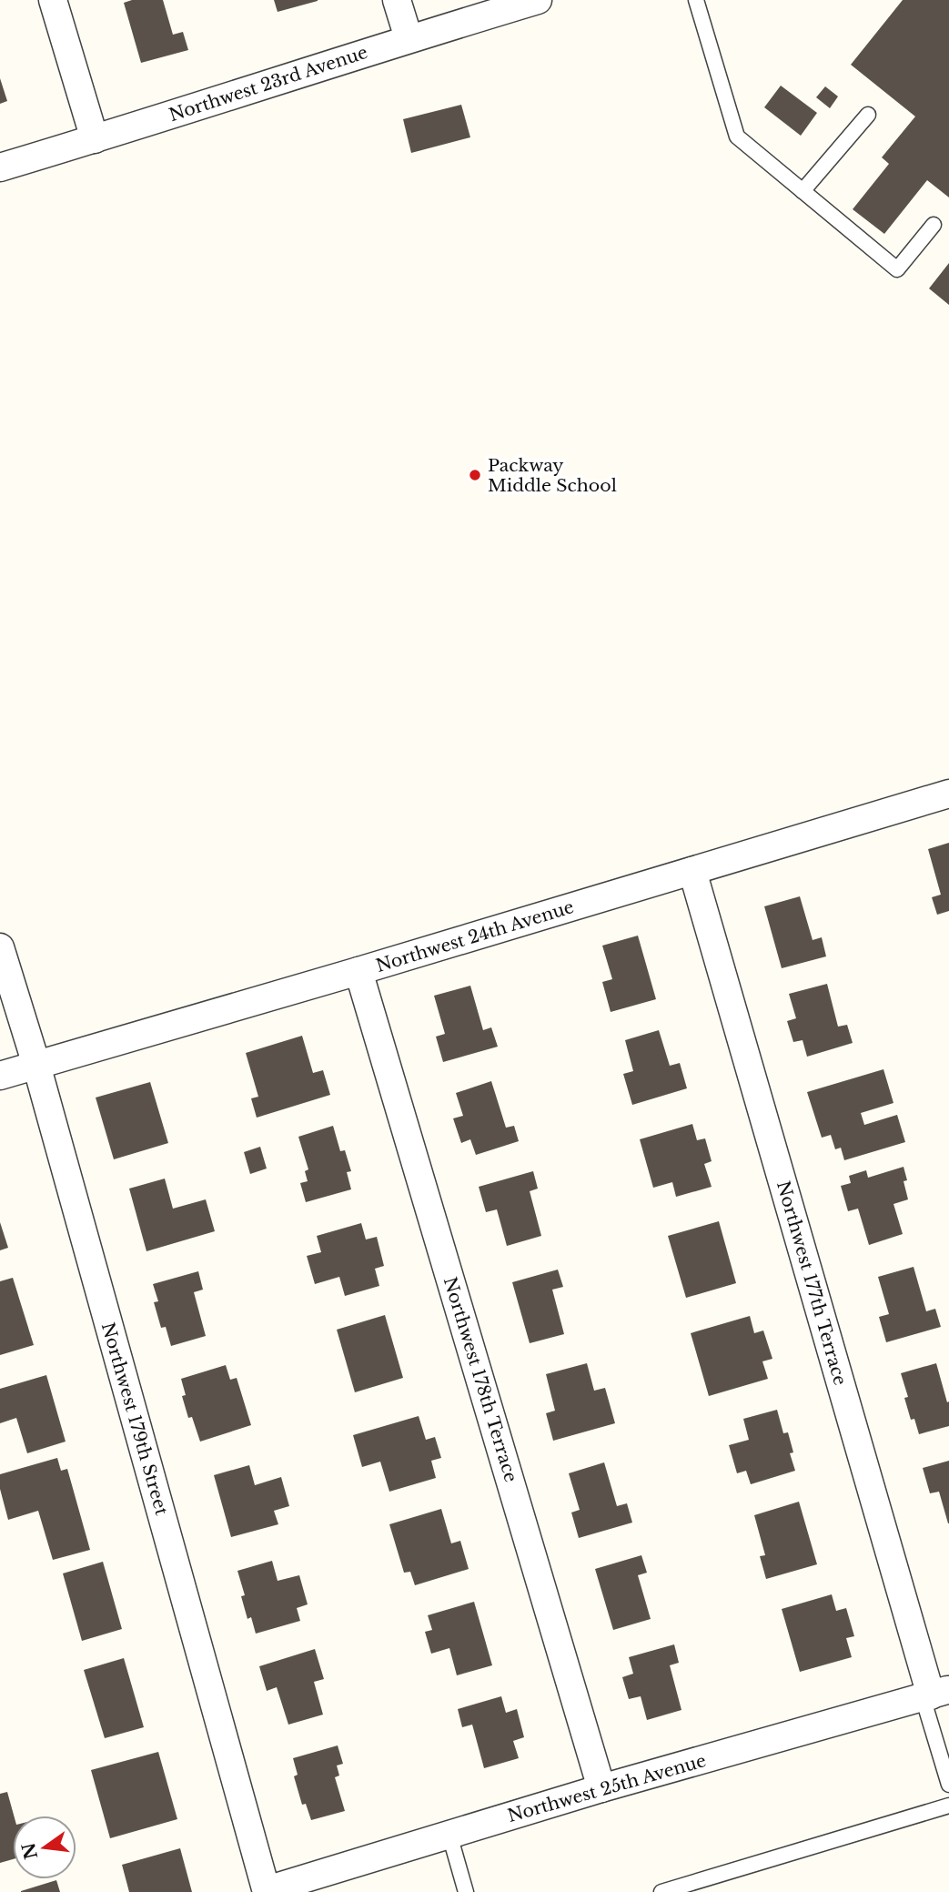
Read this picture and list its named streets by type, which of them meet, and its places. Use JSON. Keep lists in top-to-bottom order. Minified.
{"streets":{"street":["Northwest 23rd Avenue","Northwest 24th Avenue","Northwest 177th Terrace","Northwest 178th Terrace","Northwest 179th Street","Northwest 25th Avenue"]},"crossings":[["Northwest 24th Avenue","Northwest 177th Terrace"],["Northwest 24th Avenue","Northwest 178th Terrace"],["Northwest 24th Avenue","Northwest 179th Street"],["Northwest 177th Terrace","Northwest 25th Avenue"],["Northwest 178th Terrace","Northwest 25th Avenue"],["Northwest 179th Street","Northwest 25th Avenue"]],"places":["Packway Middle School"],"north":"left"}
